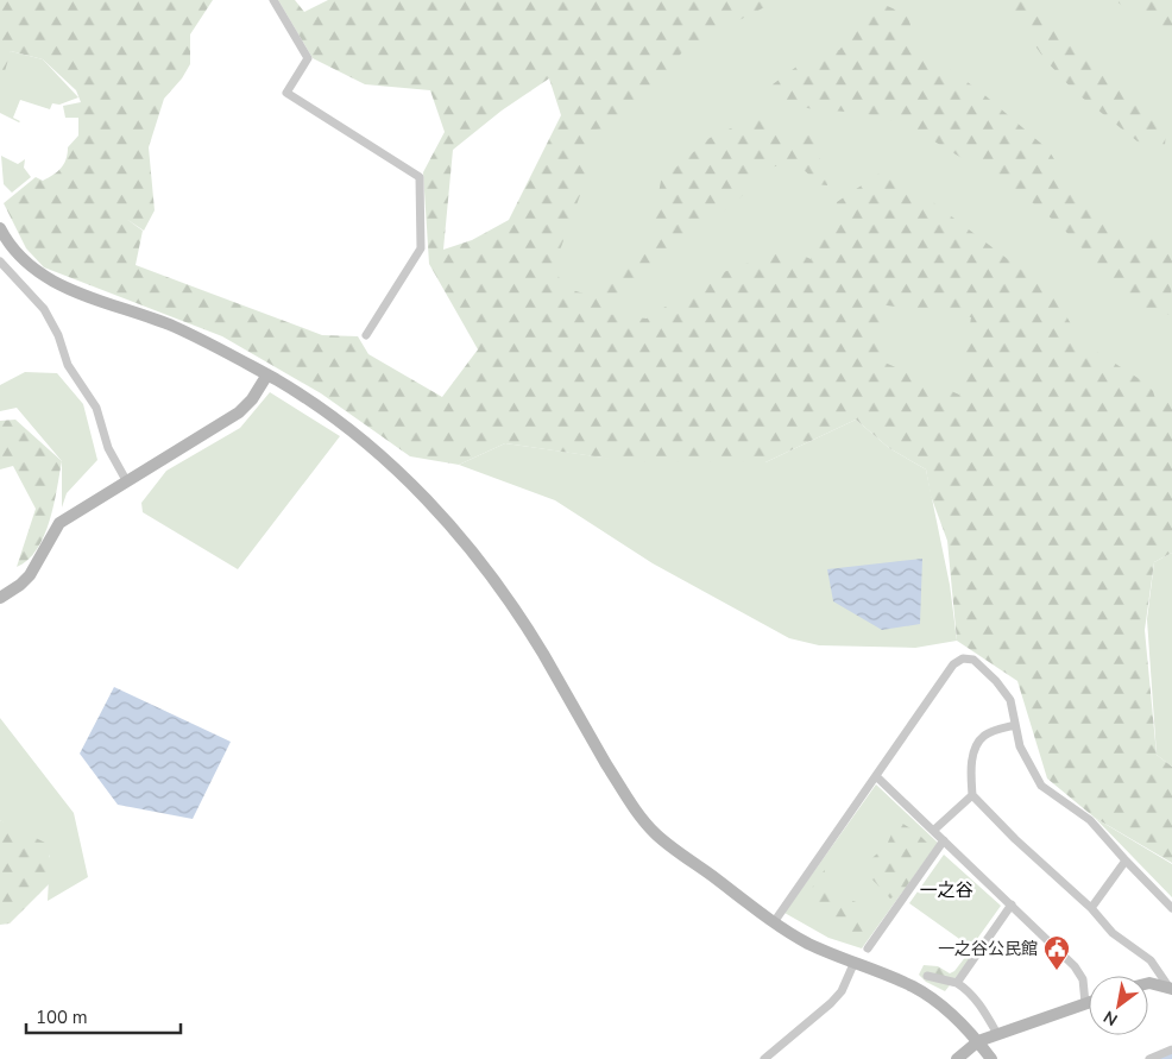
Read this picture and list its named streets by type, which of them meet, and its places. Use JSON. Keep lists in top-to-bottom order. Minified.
{"districts":["一之谷"],"places":{"public building":["一之谷公民館"]},"scale_bar":"100 m","north":"bottom left"}
